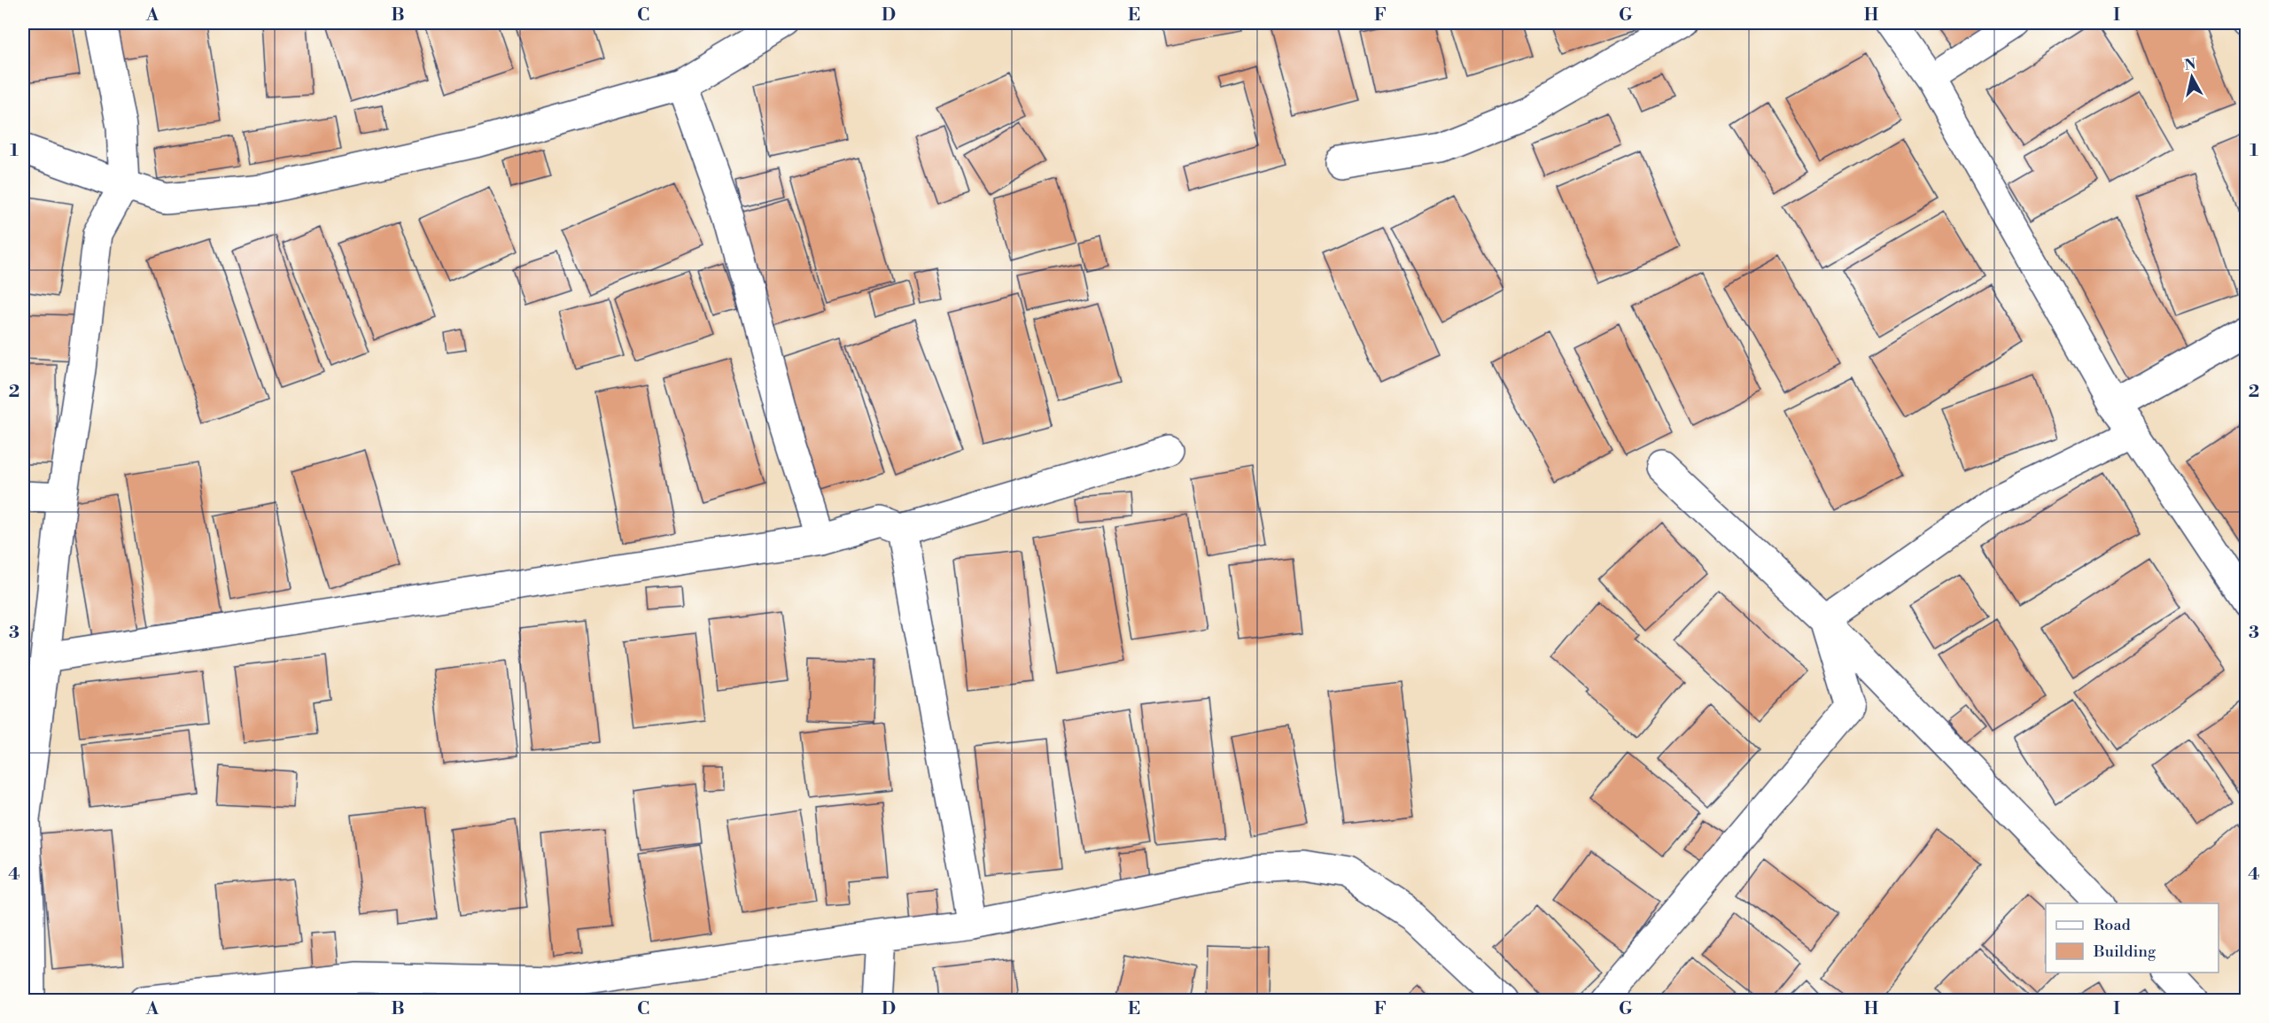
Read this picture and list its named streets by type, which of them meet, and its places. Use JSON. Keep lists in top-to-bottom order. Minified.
{"legend":["Road","Building"],"north":"top","grid":{"columns":["A","B","C","D","E","F","G","H","I"],"rows":["1","2","3","4"]}}
